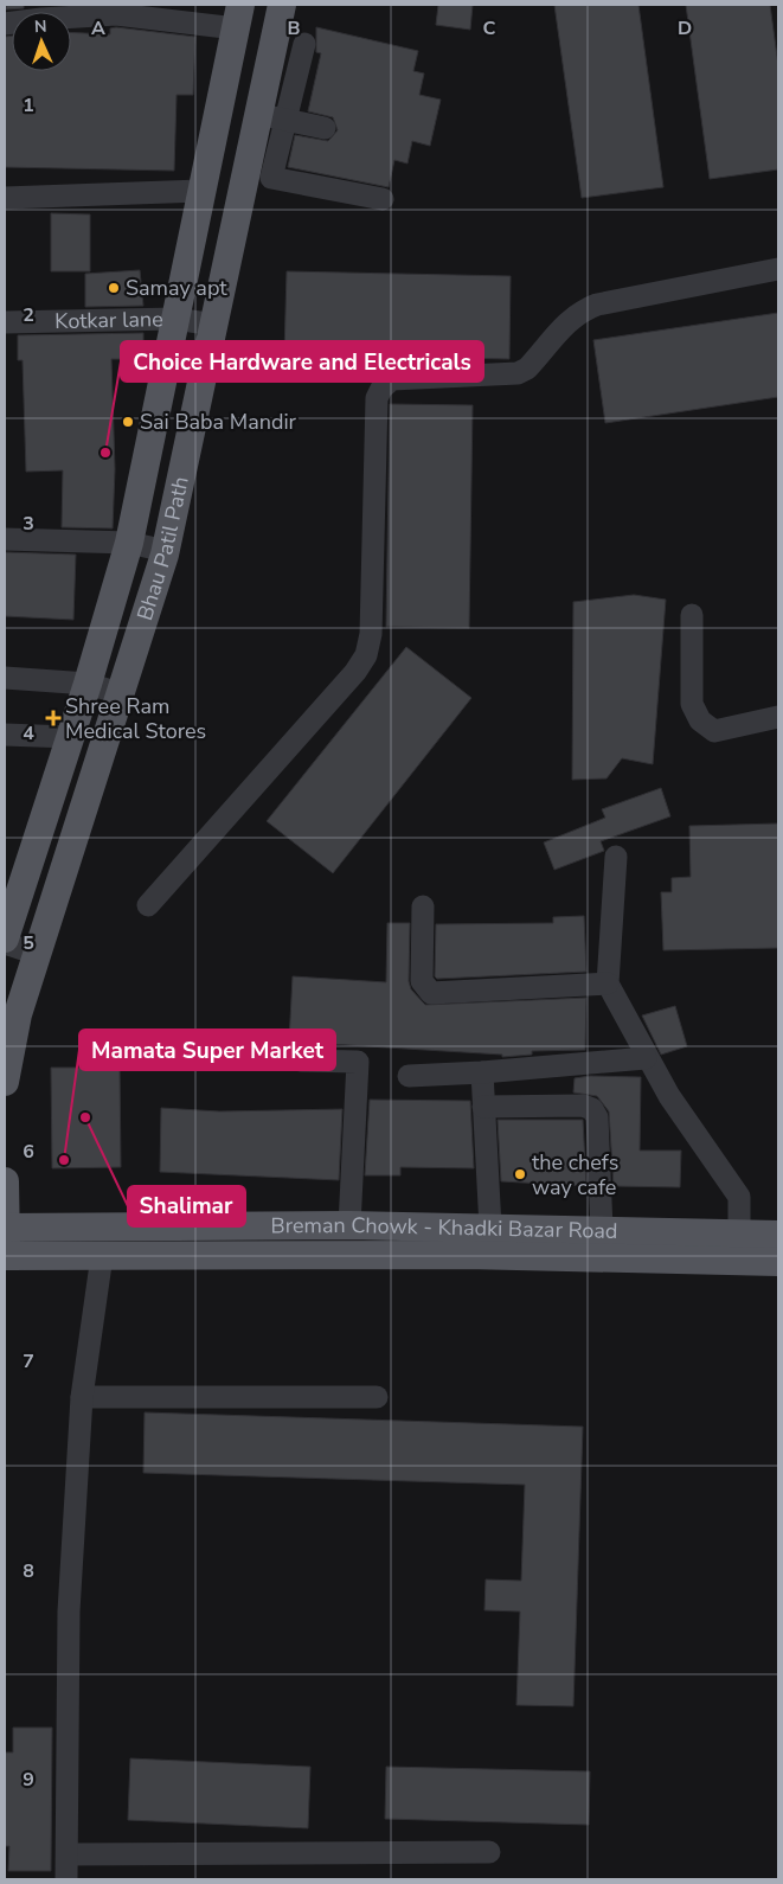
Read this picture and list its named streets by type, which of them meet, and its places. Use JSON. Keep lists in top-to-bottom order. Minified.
{"streets":{"main road":["Bhau Patil Path","Breman Chowk - Khadki Bazar Road"],"street":["Kotkar lane"]},"crossings":[["Kotkar lane","Bhau Patil Path"]],"places":{"other":["Samay apt","Sai Baba Mandir","Choice Hardware and Electricals","Shalimar","Mamata Super Market","the chefs way cafe"],"health":["Shree Ram Medical Stores"]},"north":"top","grid":{"columns":["A","B","C","D"],"rows":["1","2","3","4","5","6","7","8","9"]}}
